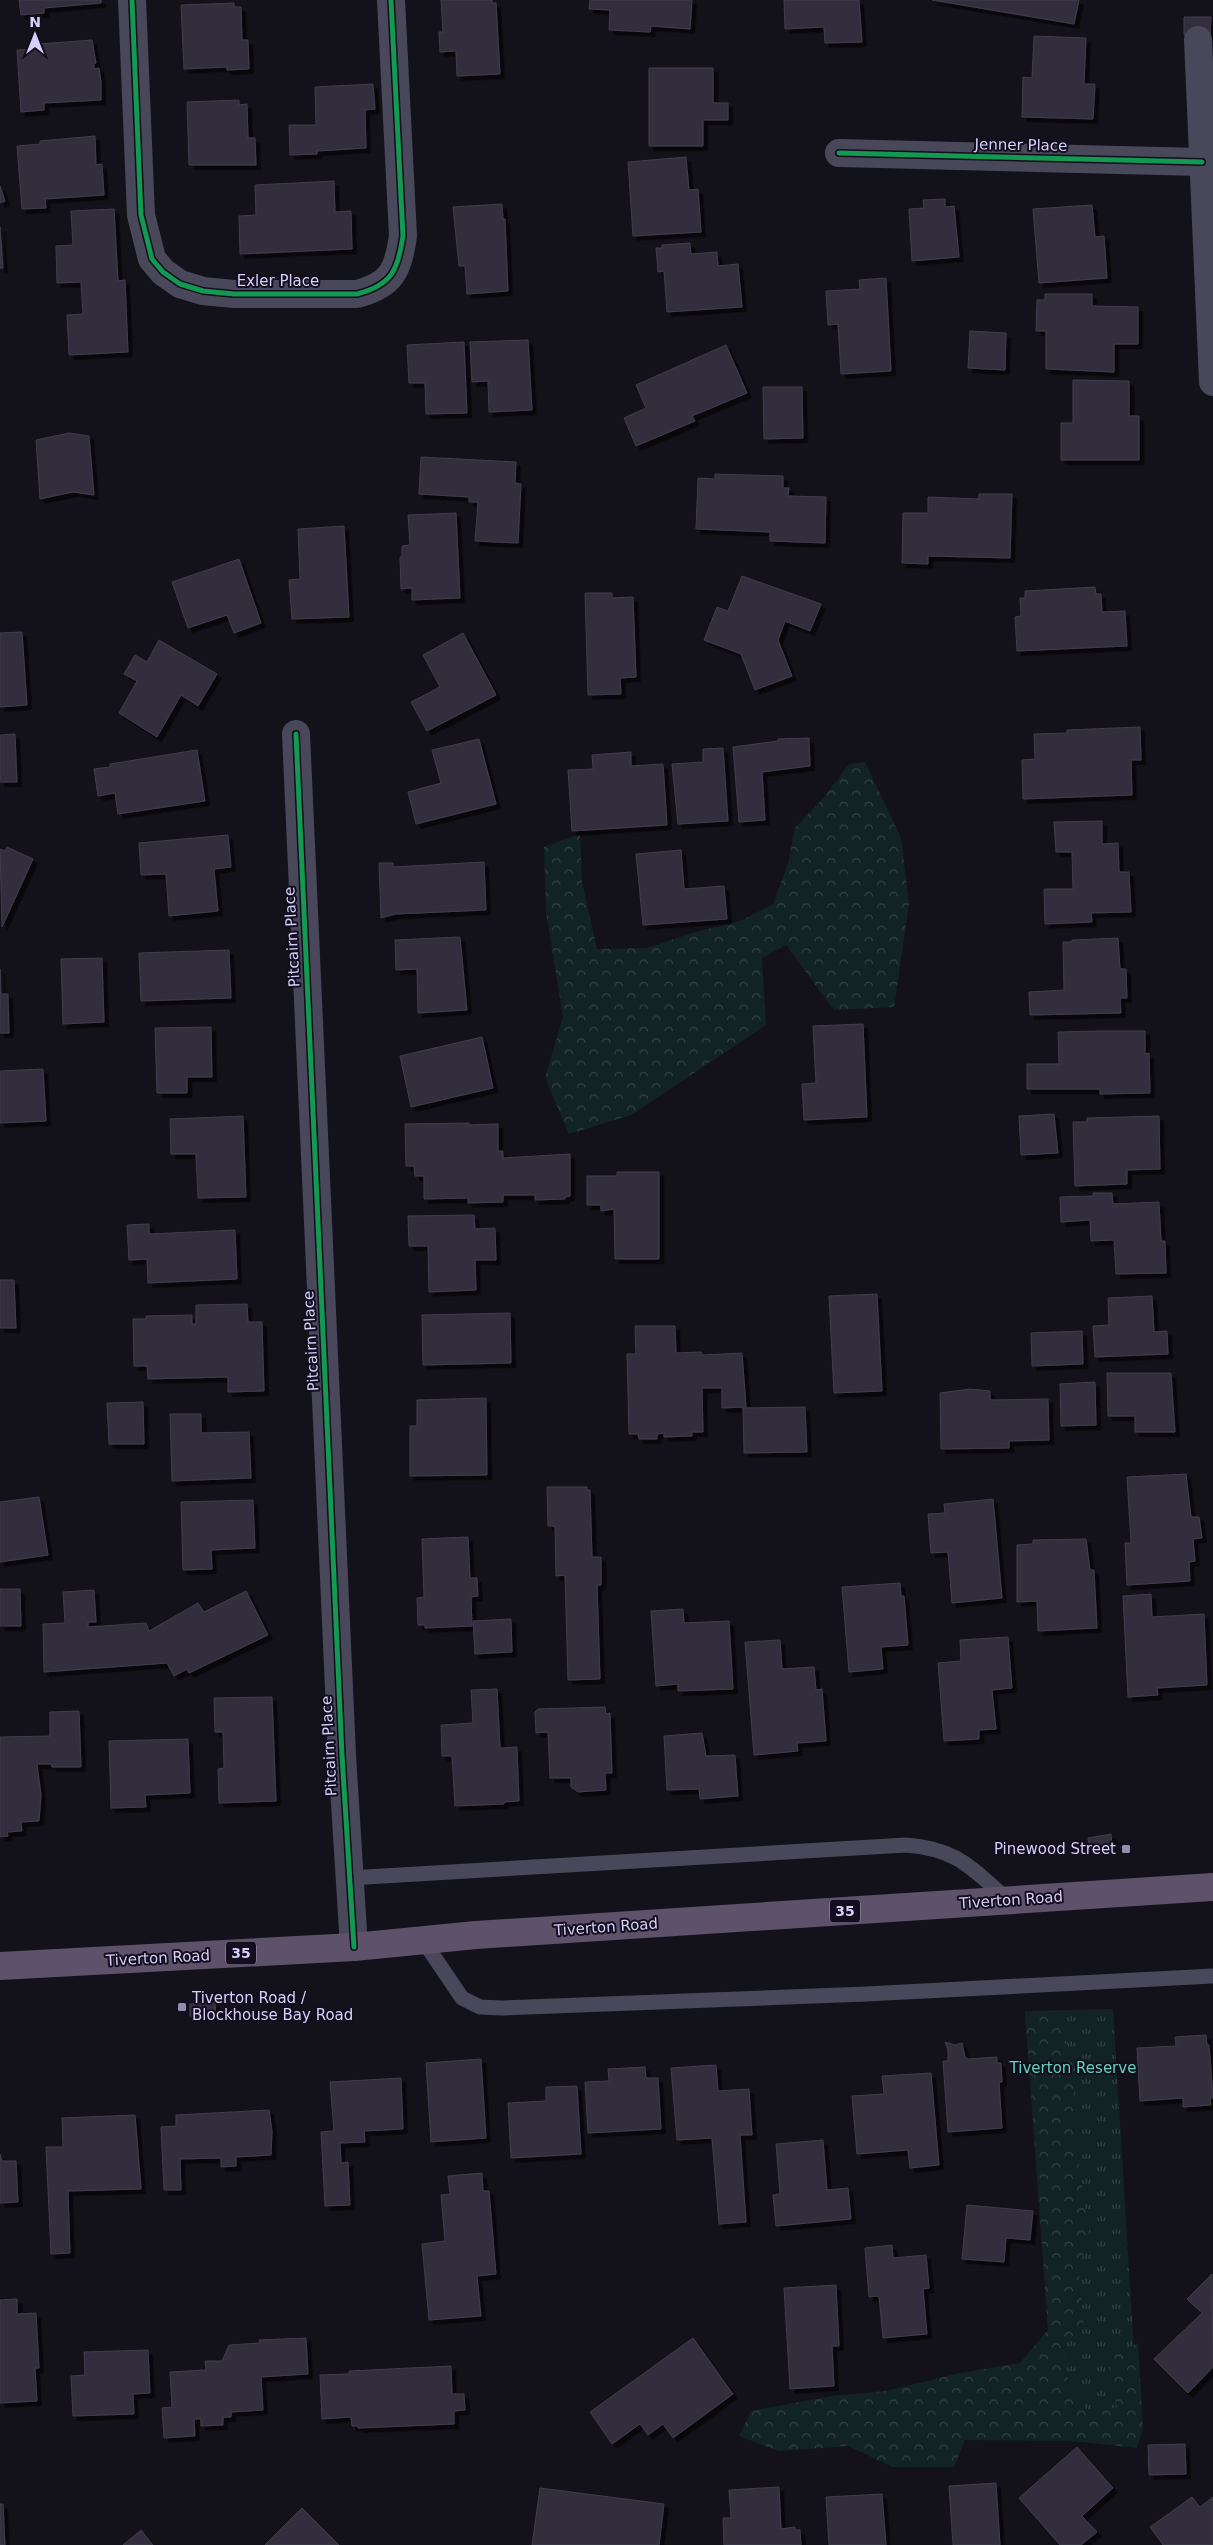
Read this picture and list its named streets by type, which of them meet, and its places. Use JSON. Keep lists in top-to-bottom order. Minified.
{"streets":{"main road":["Tiverton Road","35"],"street":["Jenner Place","Exler Place","Pitcairn Place"]},"crossings":[["Pitcairn Place","Tiverton Road"]],"parks":["Tiverton Reserve"],"places":{"transit":["Pinewood Street","Tiverton Road / Blockhouse Bay Road"]},"north":"top"}
